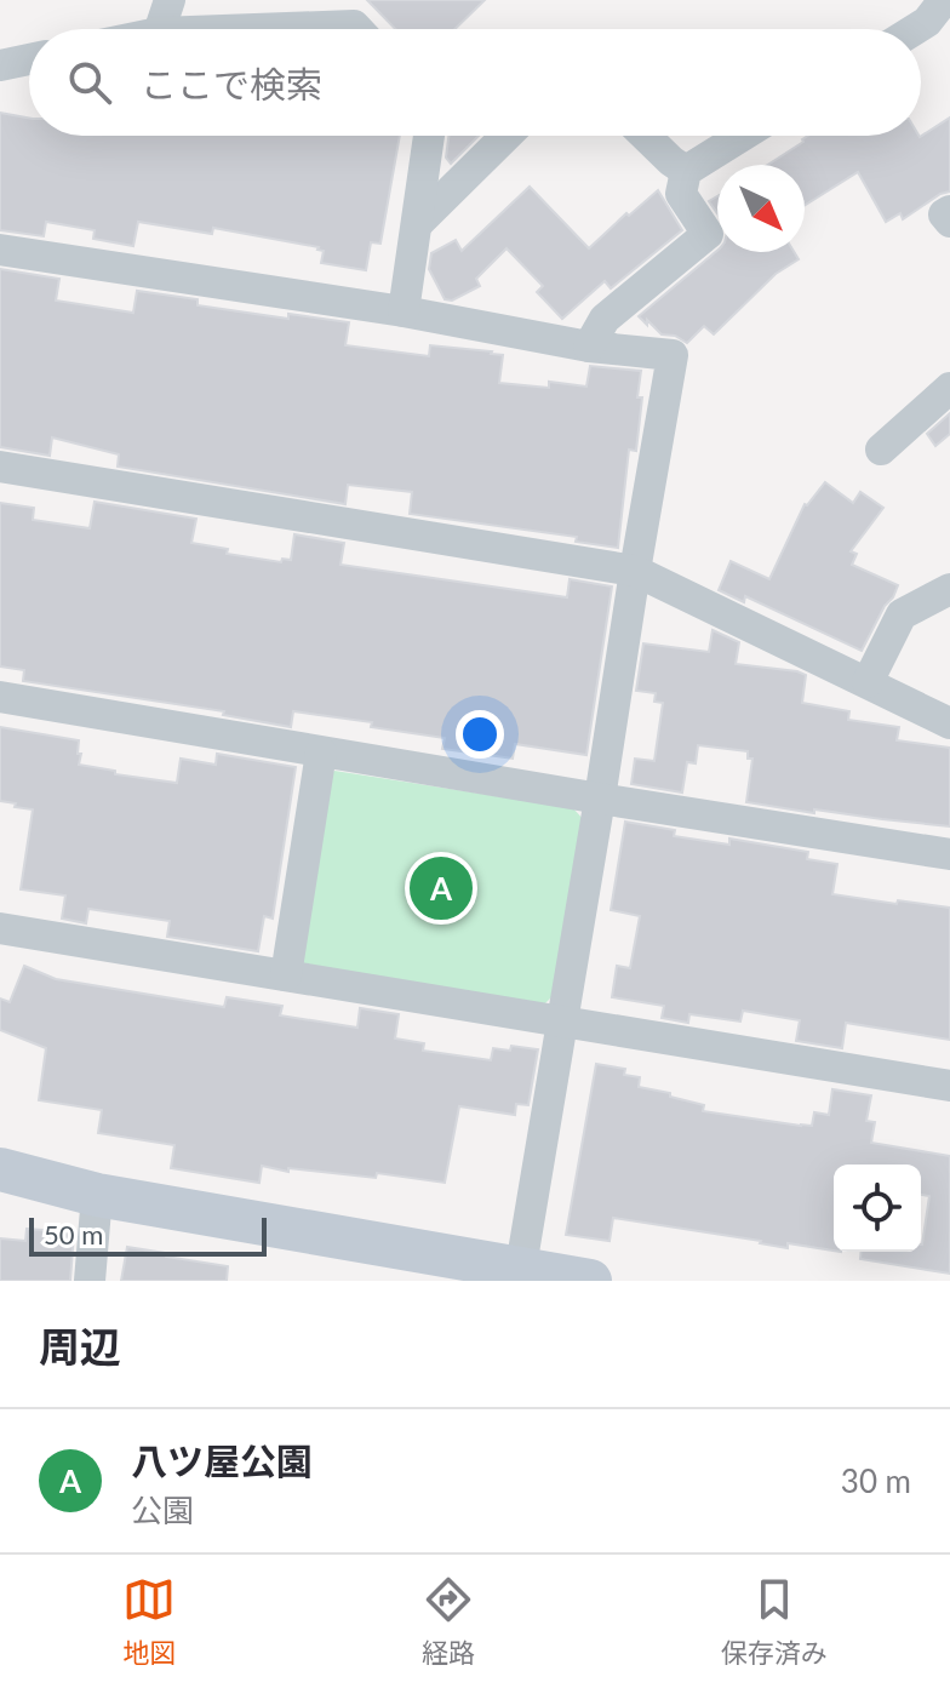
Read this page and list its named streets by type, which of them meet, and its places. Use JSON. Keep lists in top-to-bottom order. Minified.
{"scale_bar":"50 m","north":"bottom right","page":{"search":"ここで検索","pins":"A","scale":"50 m","heading":"周辺","list":[{"mark":"A","name":"八ツ屋公園","note":"公園","value":"30 m"}],"nav":["地図","経路","保存済み"]}}
